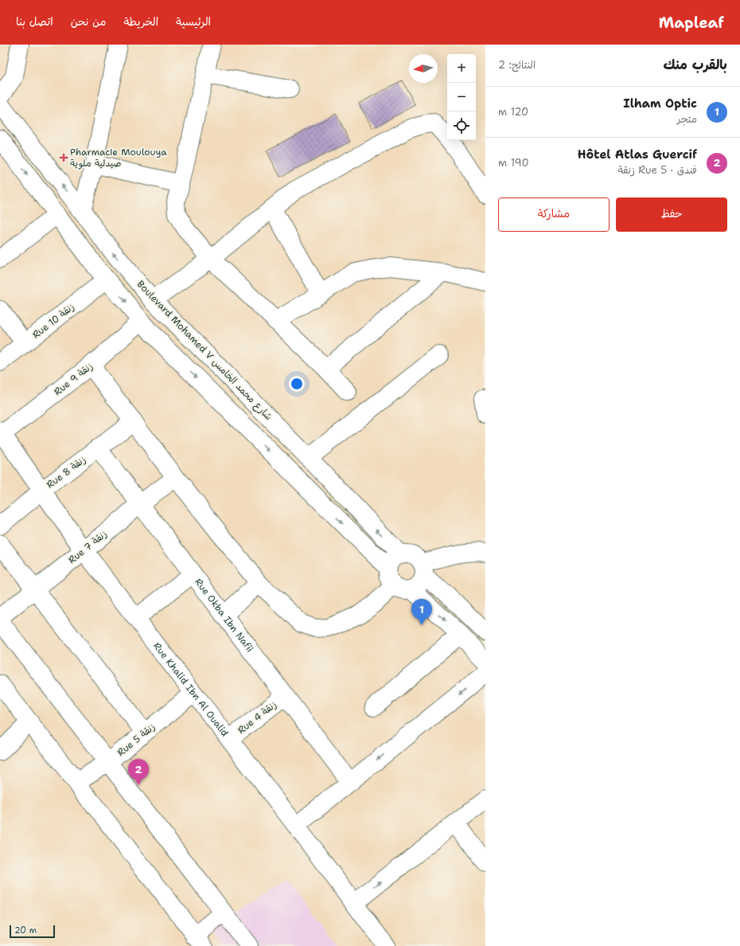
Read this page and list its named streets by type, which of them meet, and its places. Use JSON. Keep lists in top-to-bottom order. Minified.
{"streets":{"street":["Rue 10 زنقة","Boulevard Mohamed V شارع محمد الخامس","Rue 9 زنقة","Rue 8 زنقة","Rue 7 زنقة","Rue Okba Ibn Nafii","Rue Khalid Ibn Al Oualid","Rue 4 زنقة","Rue 5 زنقة"]},"crossings":[["Rue 9 زنقة","Rue Khalid Ibn Al Oualid"],["Rue 8 زنقة","Rue Okba Ibn Nafii"],["Rue 8 زنقة","Rue Khalid Ibn Al Oualid"],["Rue 7 زنقة","Rue Okba Ibn Nafii"],["Rue 7 زنقة","Rue Khalid Ibn Al Oualid"],["Rue Okba Ibn Nafii","Rue 4 زنقة"],["Rue Khalid Ibn Al Oualid","Rue 4 زنقة"],["Rue Khalid Ibn Al Oualid","Rue 5 زنقة"]],"places":{"health":["Pharmacie Moulouya صيدلية ملوية"]},"scale_bar":"20 m","north":"left","page":{"header":"Mapleaf","nav":["الرئيسية","الخريطة","من نحن","اتصل بنا"],"heading":["بالقرب منك","النتائج: 2"],"map_buttons":["+","−"],"list":[{"mark":"1","name":"Ilham Optic","note":"متجر","value":"120 m"},{"mark":"2","name":"Hôtel Atlas Guercif","note":"فندق · Rue 5 زنقة","value":"190 m"}],"buttons":["حفظ","مشاركة"],"pins":["1","2"],"scale":"20 m"}}
